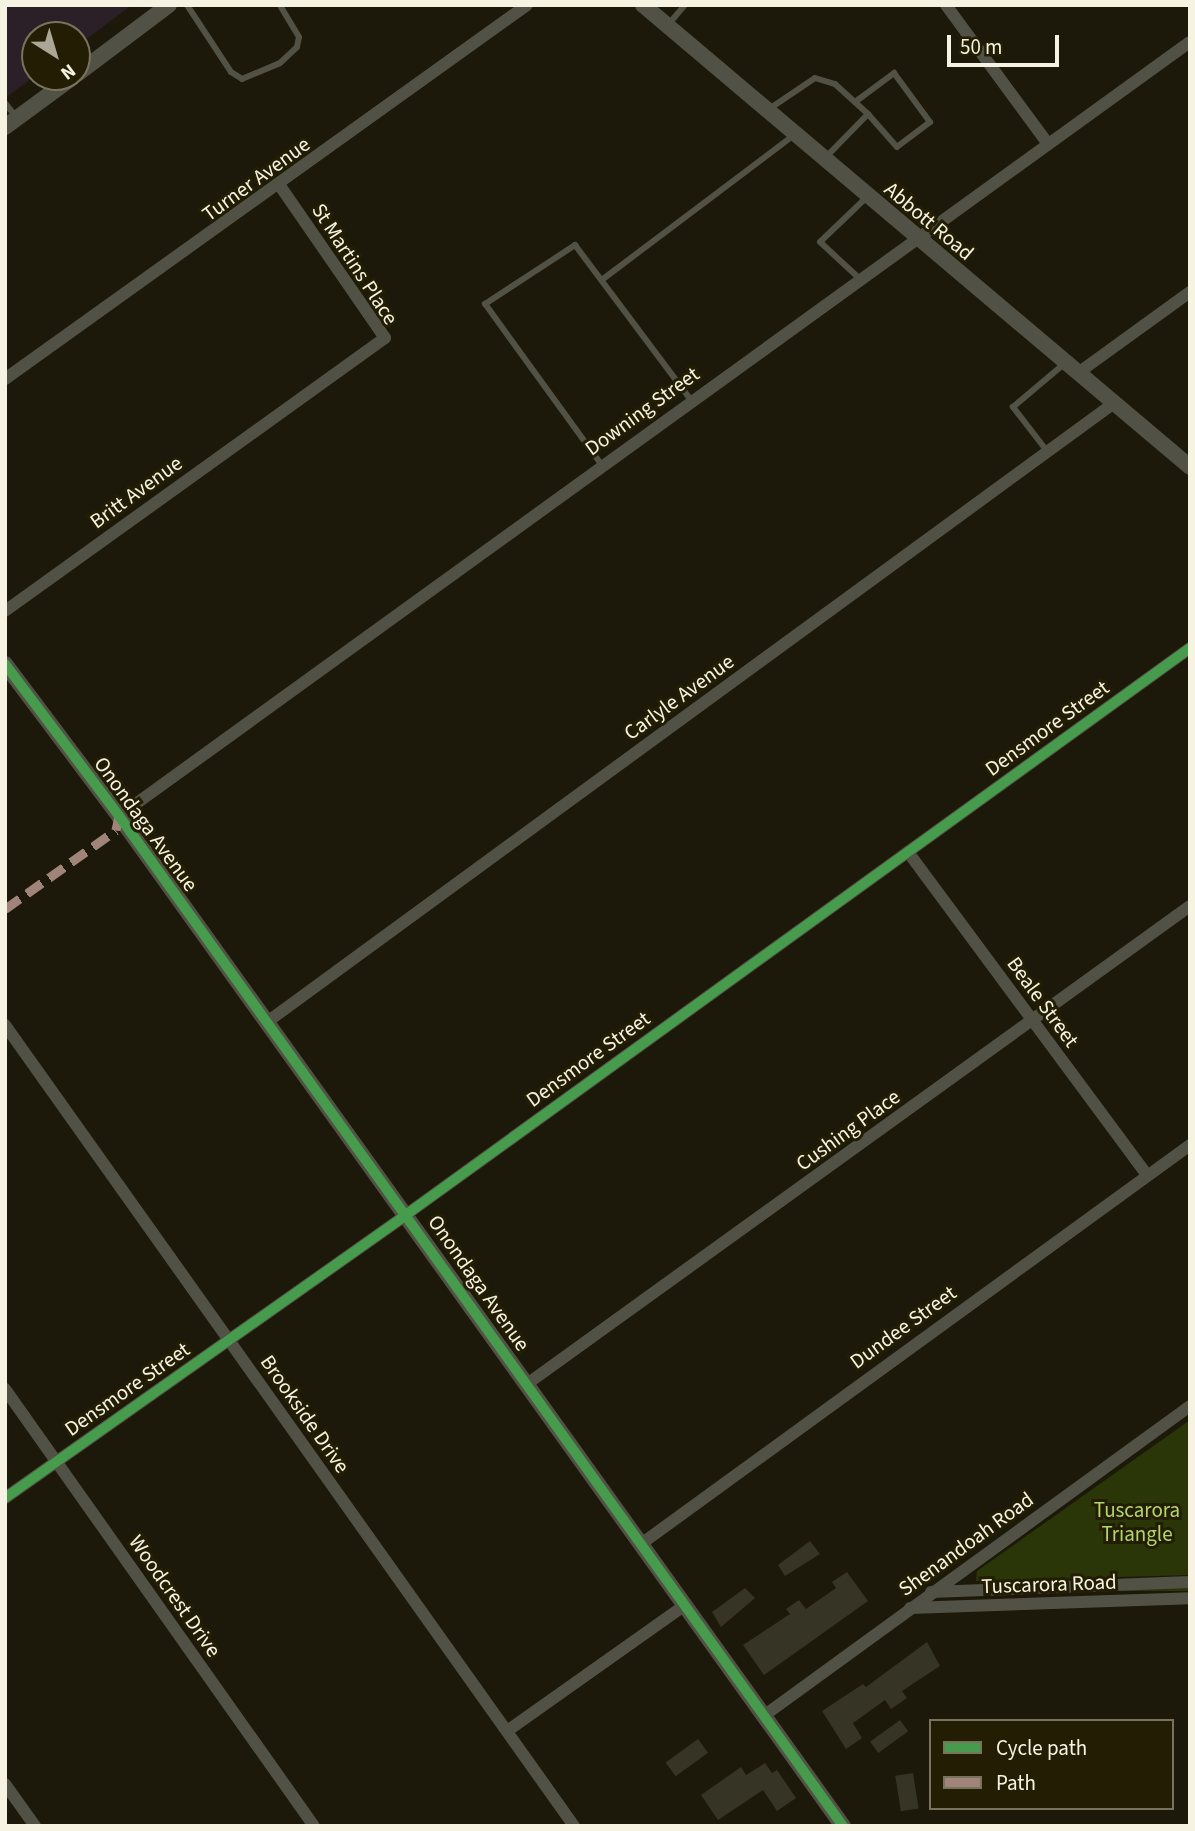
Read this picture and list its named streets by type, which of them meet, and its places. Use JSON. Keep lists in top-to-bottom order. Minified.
{"streets":{"street":["Turner Avenue","Abbott Road","St Martins Place","Downing Street","Britt Avenue","Carlyle Avenue","Densmore Street","Onondaga Avenue","Beale Street","Cushing Place","Dundee Street","Brookside Drive","Shenandoah Road","Tuscarora Road","Woodcrest Drive"]},"crossings":[["Turner Avenue","St Martins Place"],["Abbott Road","Downing Street"],["Abbott Road","Carlyle Avenue"],["St Martins Place","Britt Avenue"],["Downing Street","Onondaga Avenue"],["Carlyle Avenue","Onondaga Avenue"],["Densmore Street","Onondaga Avenue"],["Densmore Street","Beale Street"],["Densmore Street","Brookside Drive"],["Densmore Street","Woodcrest Drive"],["Onondaga Avenue","Cushing Place"],["Onondaga Avenue","Dundee Street"],["Onondaga Avenue","Shenandoah Road"],["Beale Street","Cushing Place"],["Beale Street","Dundee Street"],["Shenandoah Road","Tuscarora Road"]],"parks":["Tuscarora Triangle"],"legend":["Cycle path","Path"],"scale_bar":"50 m","north":"bottom right"}
